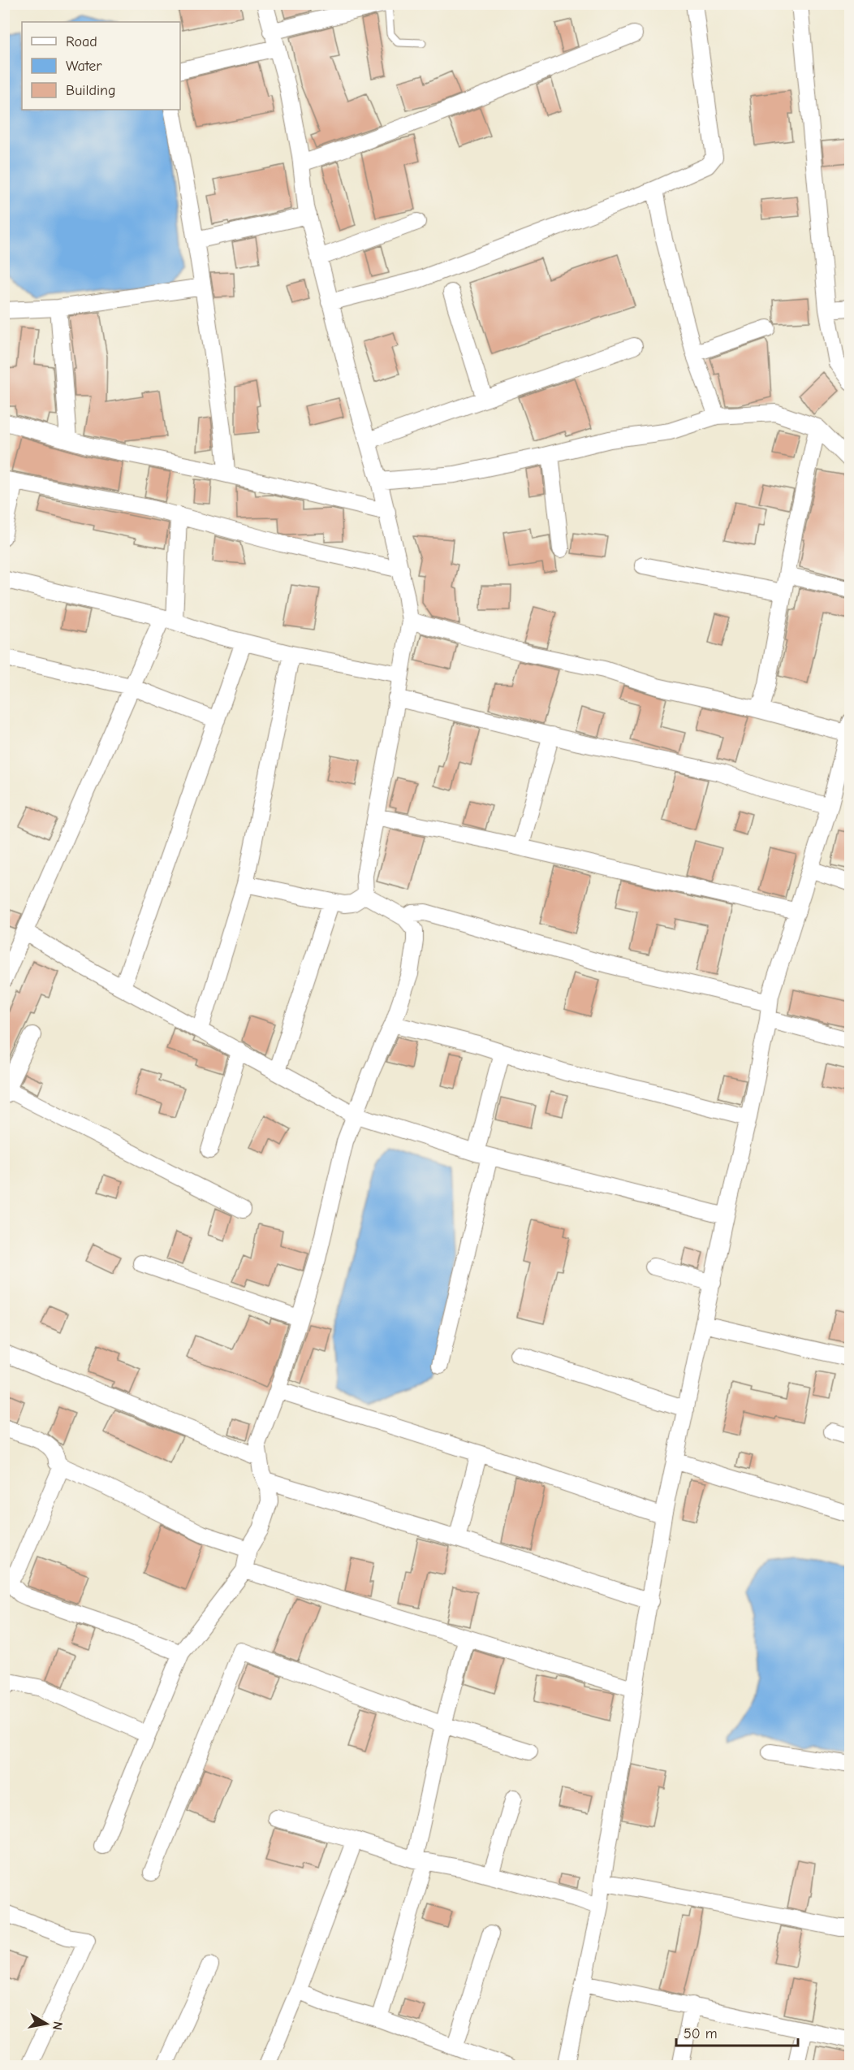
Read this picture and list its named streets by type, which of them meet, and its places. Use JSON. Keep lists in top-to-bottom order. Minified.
{"legend":["Road","Water","Building"],"scale_bar":"50 m","north":"right"}
